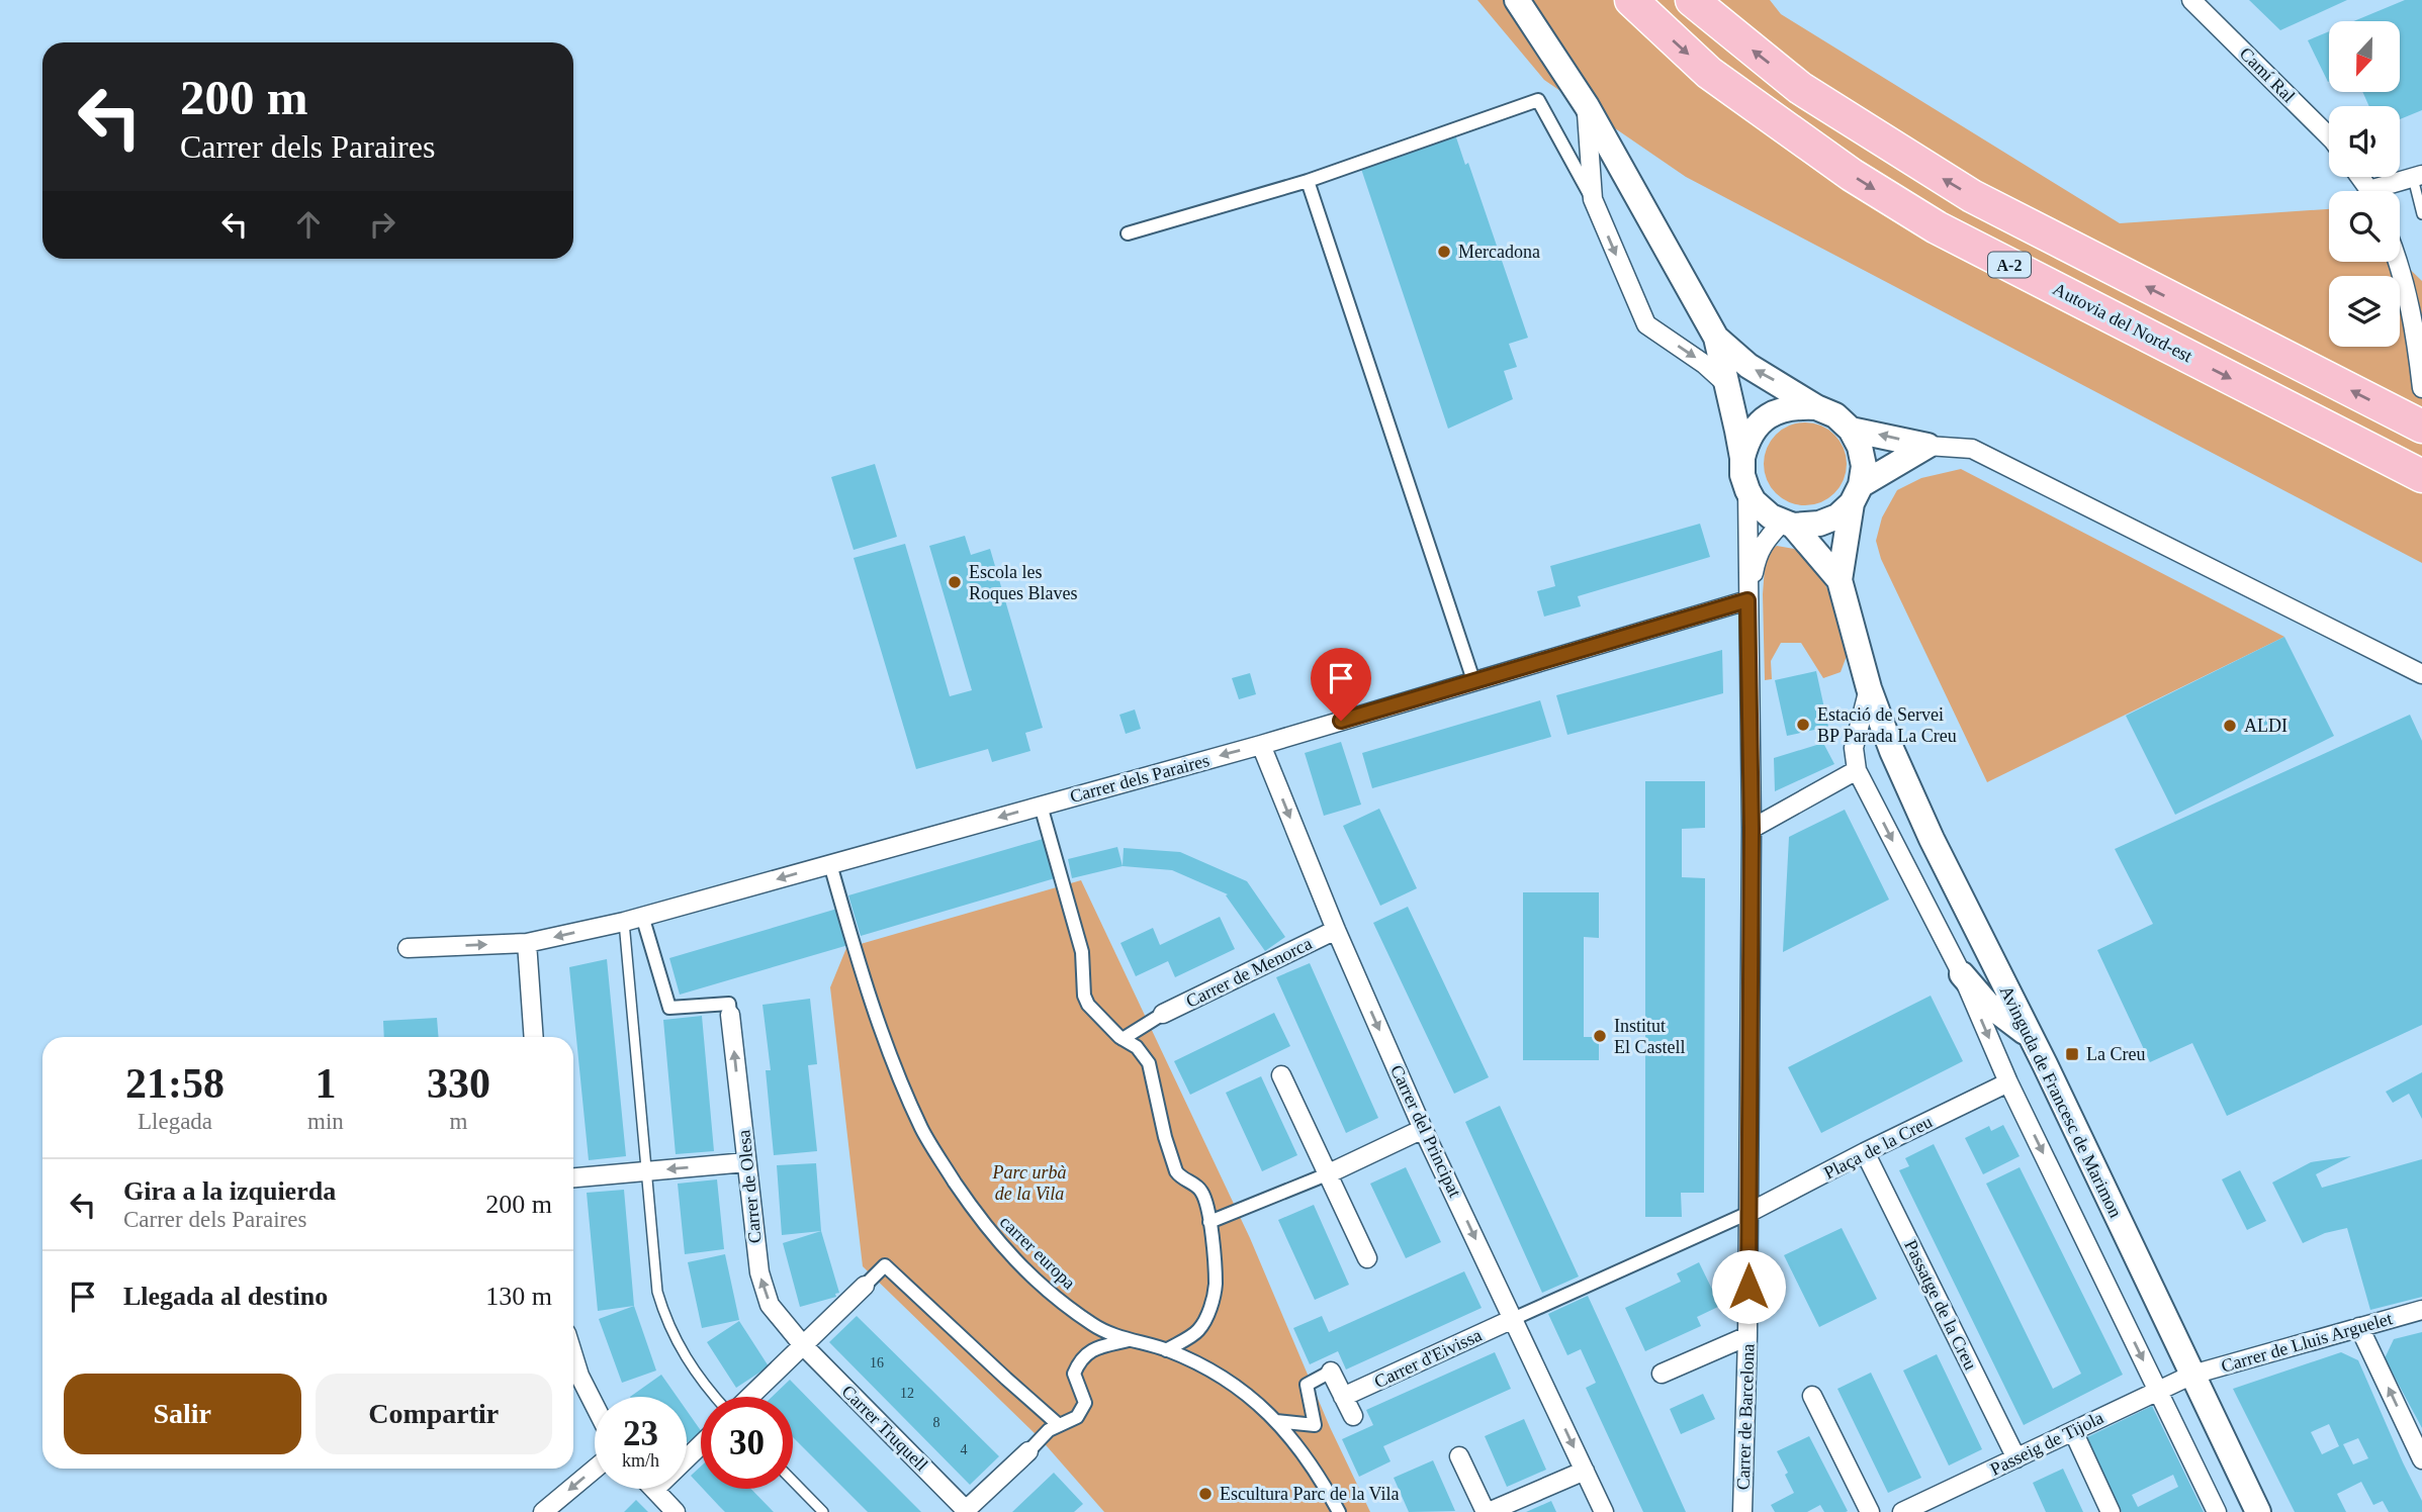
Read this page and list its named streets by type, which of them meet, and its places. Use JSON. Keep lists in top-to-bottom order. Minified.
{"streets":{"highway":["A-2","Autovia del Nord-est"],"main road":["Avinguda de Francesc de Marimon"],"street":["Camí Ral","Carrer dels Paraires","Carrer de Menorca","Carrer del Principat","Plaça de la Creu","Carrer de Olesa","carrer europa","Passatge de la Creu","Carrer de Lluis Arguelet","Carrer d'Eivissa","Carrer de Barcelona","Carrer Truquell","Passeig de Tijola"]},"crossings":[["Carrer dels Paraires","Carrer del Principat"],["Carrer dels Paraires","carrer europa"],["Carrer dels Paraires","Carrer de Barcelona"],["Carrer de Menorca","Carrer del Principat"],["Avinguda de Francesc de Marimon","Plaça de la Creu"],["Avinguda de Francesc de Marimon","Carrer de Lluis Arguelet"],["Avinguda de Francesc de Marimon","Passeig de Tijola"],["Carrer del Principat","Carrer d'Eivissa"],["Plaça de la Creu","Passatge de la Creu"],["Plaça de la Creu","Carrer de Barcelona"],["Carrer de Olesa","Carrer Truquell"],["Passatge de la Creu","Passeig de Tijola"],["Carrer de Lluis Arguelet","Passeig de Tijola"]],"one_way":["Carrer de Olesa"],"parks":["Parc urbà de la Vila"],"places":{"other":["Mercadona","Escola les Roques Blaves","Estació de Servei BP Parada La Creu","ALDI","Institut El Castell","Escultura Parc de la Vila"],"transit":["La Creu"]},"house_numbers":["16","12","8","4"],"north":"bottom","page":{"turn":["200 m","Carrer dels Paraires"],"eta":["21:58","Llegada","1","min","330","m"],"list":[{"name":"Gira a la izquierda","note":"Carrer dels Paraires","value":"200 m"},{"name":"Llegada al destino","value":"130 m"}],"buttons":["Salir","Compartir"],"speed":"23 km/h","limit":"30"}}
